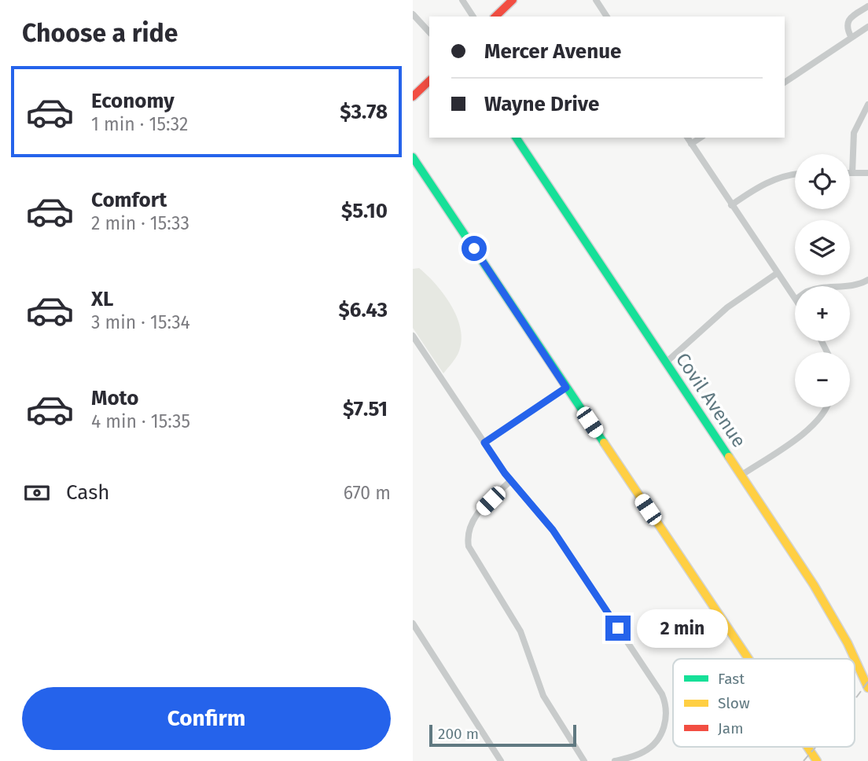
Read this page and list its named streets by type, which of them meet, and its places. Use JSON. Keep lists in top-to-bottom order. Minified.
{"streets":{"street":["Covil Avenue"]},"legend":["Fast","Slow","Jam"],"scale_bar":"200 m","page":{"heading":"Choose a ride","banner":["Mercer Avenue","Wayne Drive"],"list":[{"name":"Economy","note":"1 min · 15:32","value":"$3.78"},{"name":"Comfort","note":"2 min · 15:33","value":"$5.10"},{"name":"XL","note":"3 min · 15:34","value":"$6.43"},{"name":"Moto","note":"4 min · 15:35","value":"$7.51"}],"map_buttons":["+","−"],"pay":["Cash","670 m"],"bubble":"2 min","buttons":"Confirm","scale":"200 m"}}
